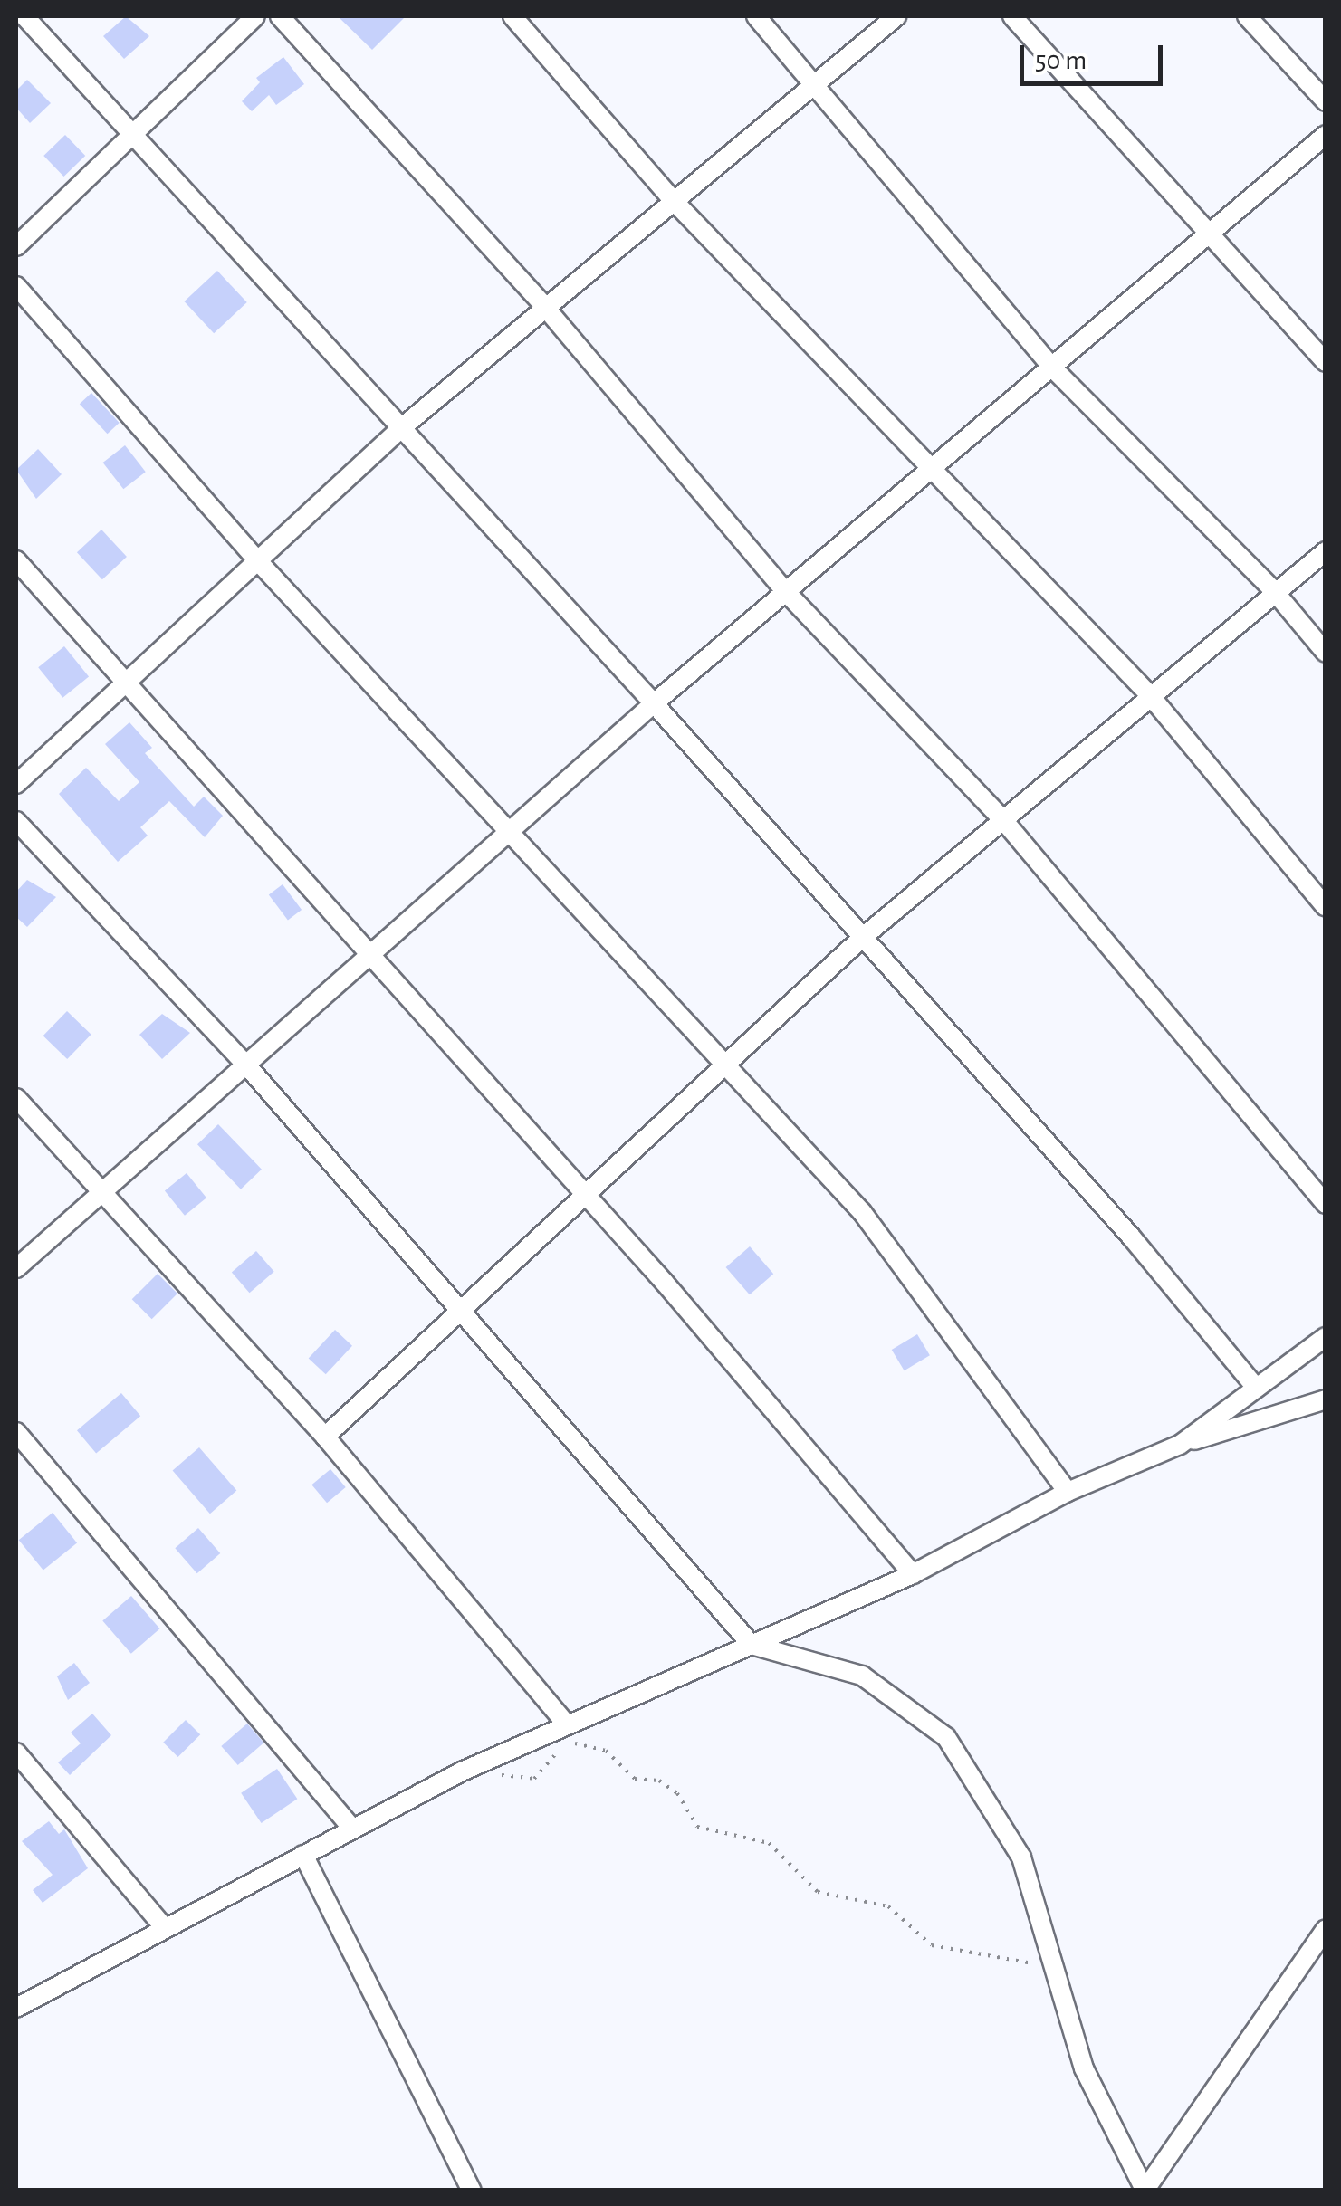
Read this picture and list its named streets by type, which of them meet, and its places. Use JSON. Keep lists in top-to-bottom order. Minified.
{"scale_bar":"50 m"}
